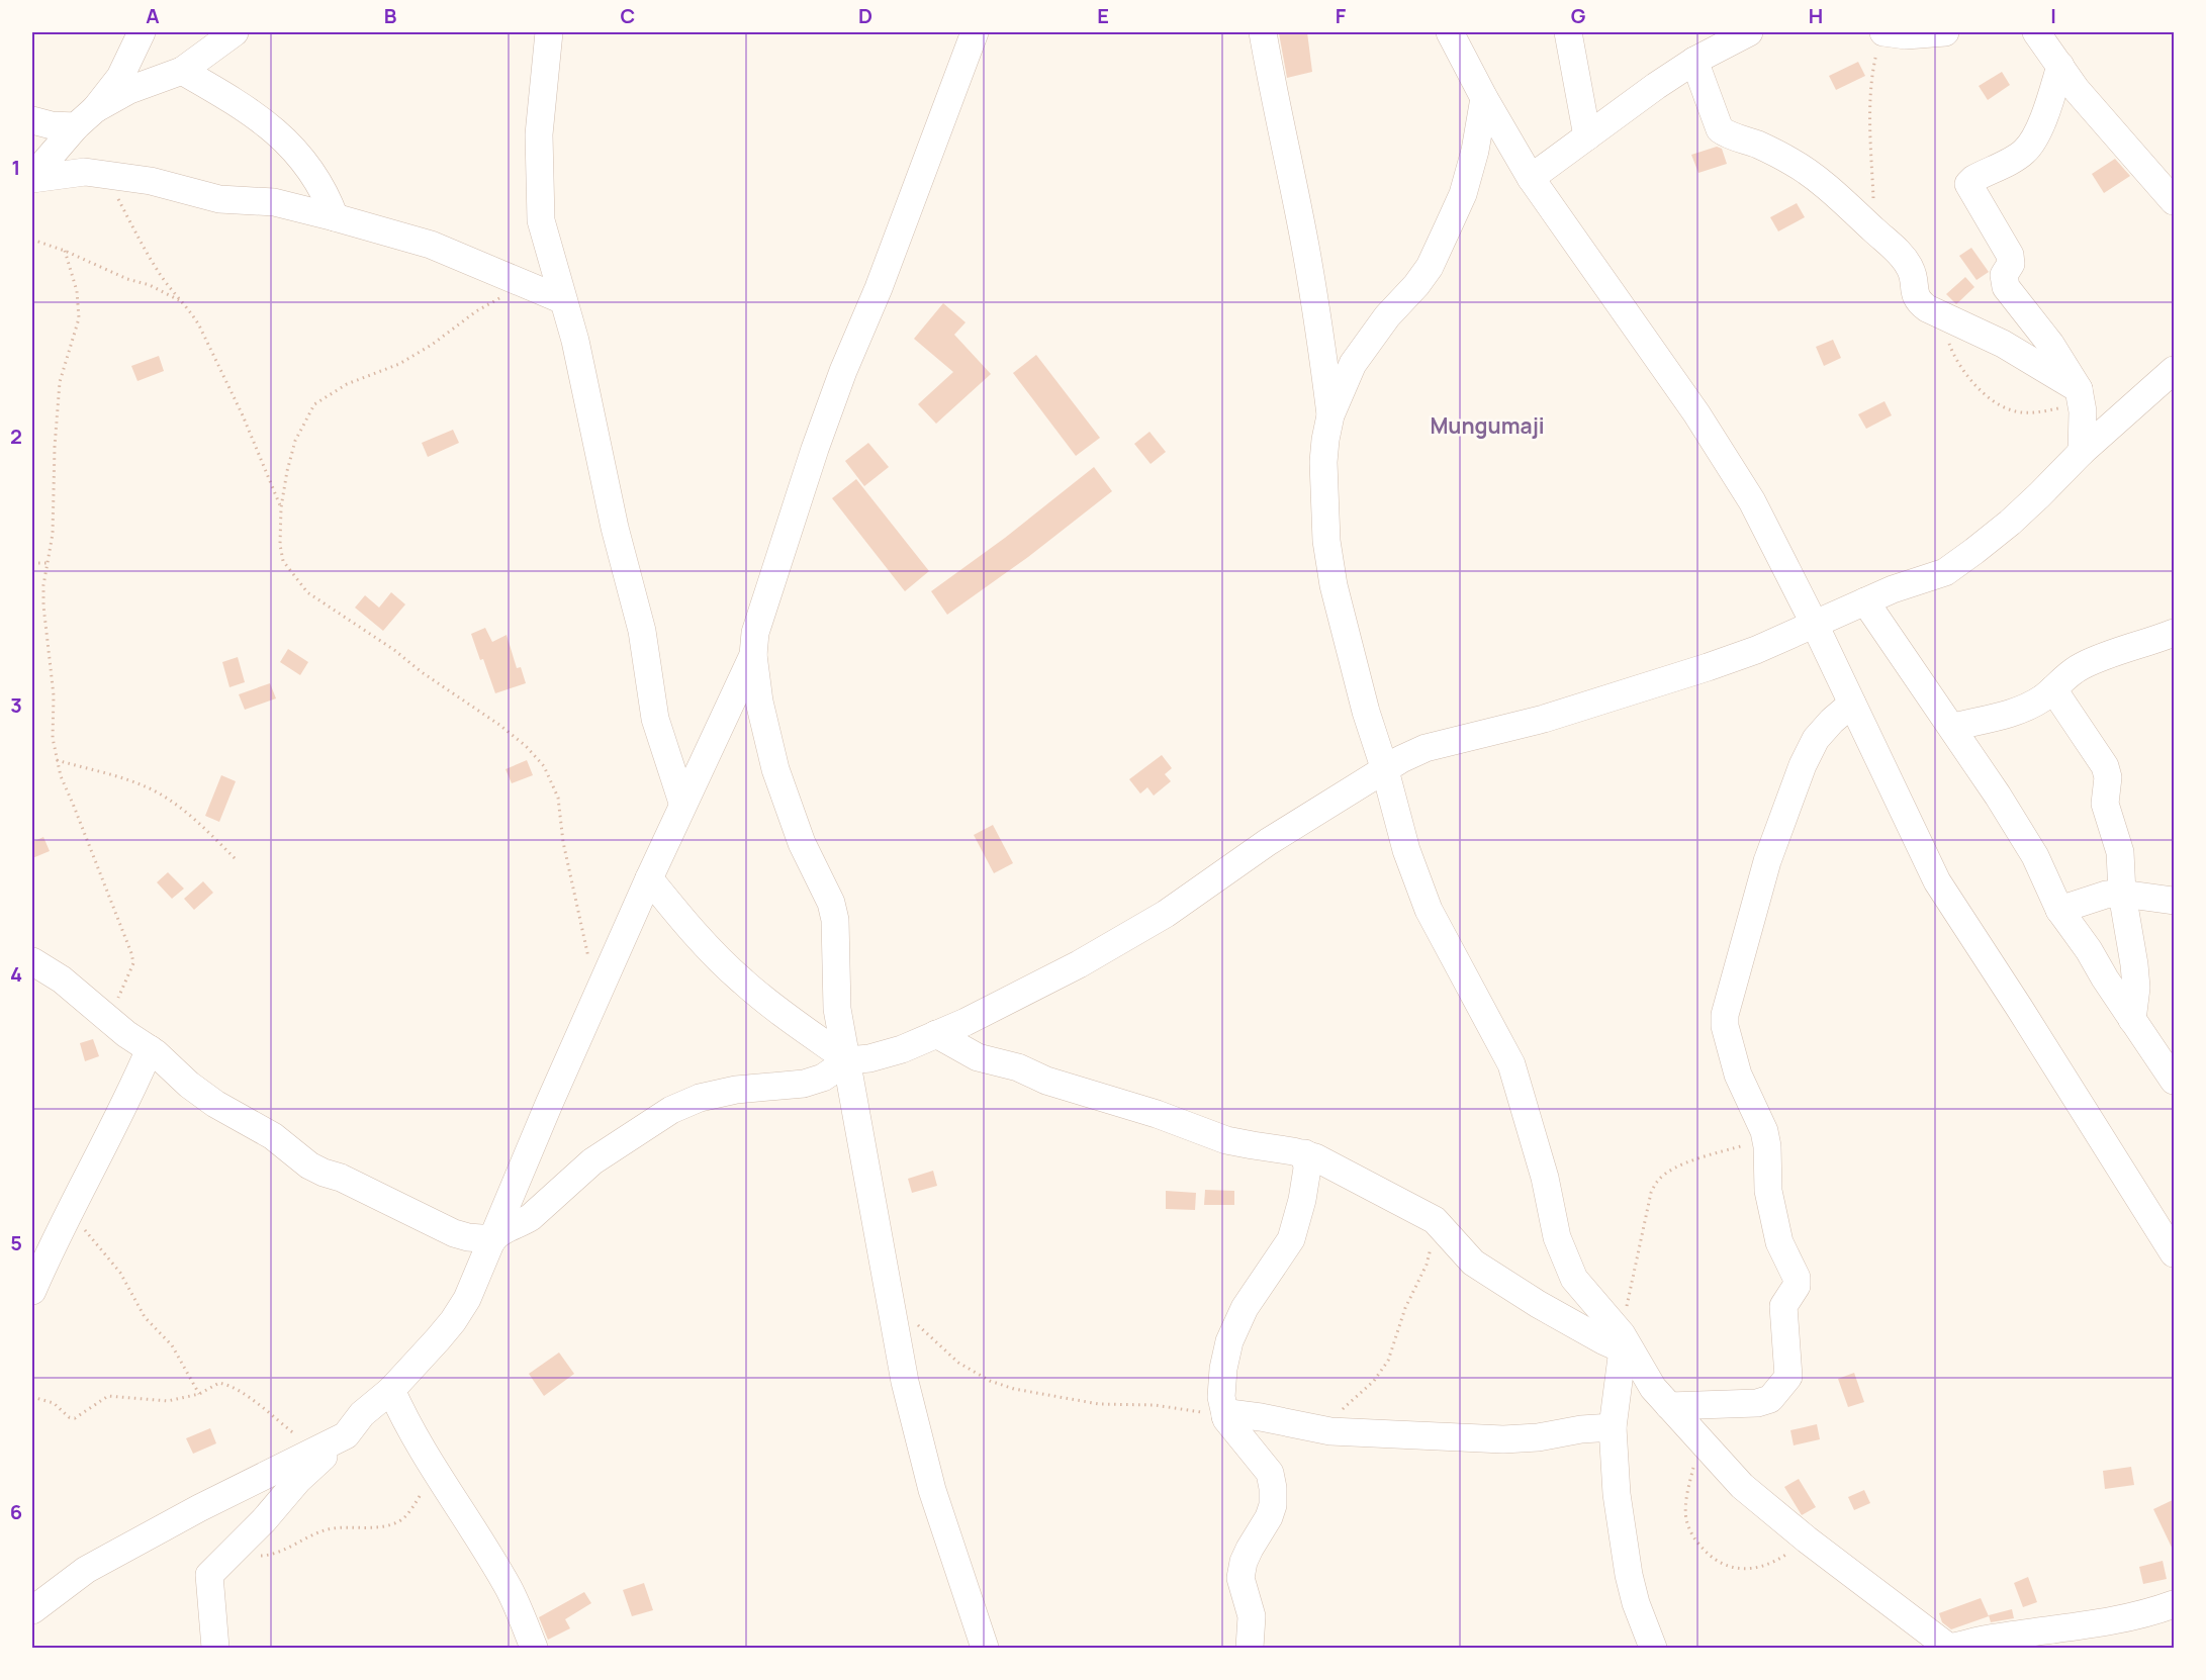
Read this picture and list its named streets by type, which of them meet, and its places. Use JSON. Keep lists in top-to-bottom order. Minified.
{"districts":["Mungumaji"],"grid":{"columns":["A","B","C","D","E","F","G","H","I"],"rows":["1","2","3","4","5","6"]}}
